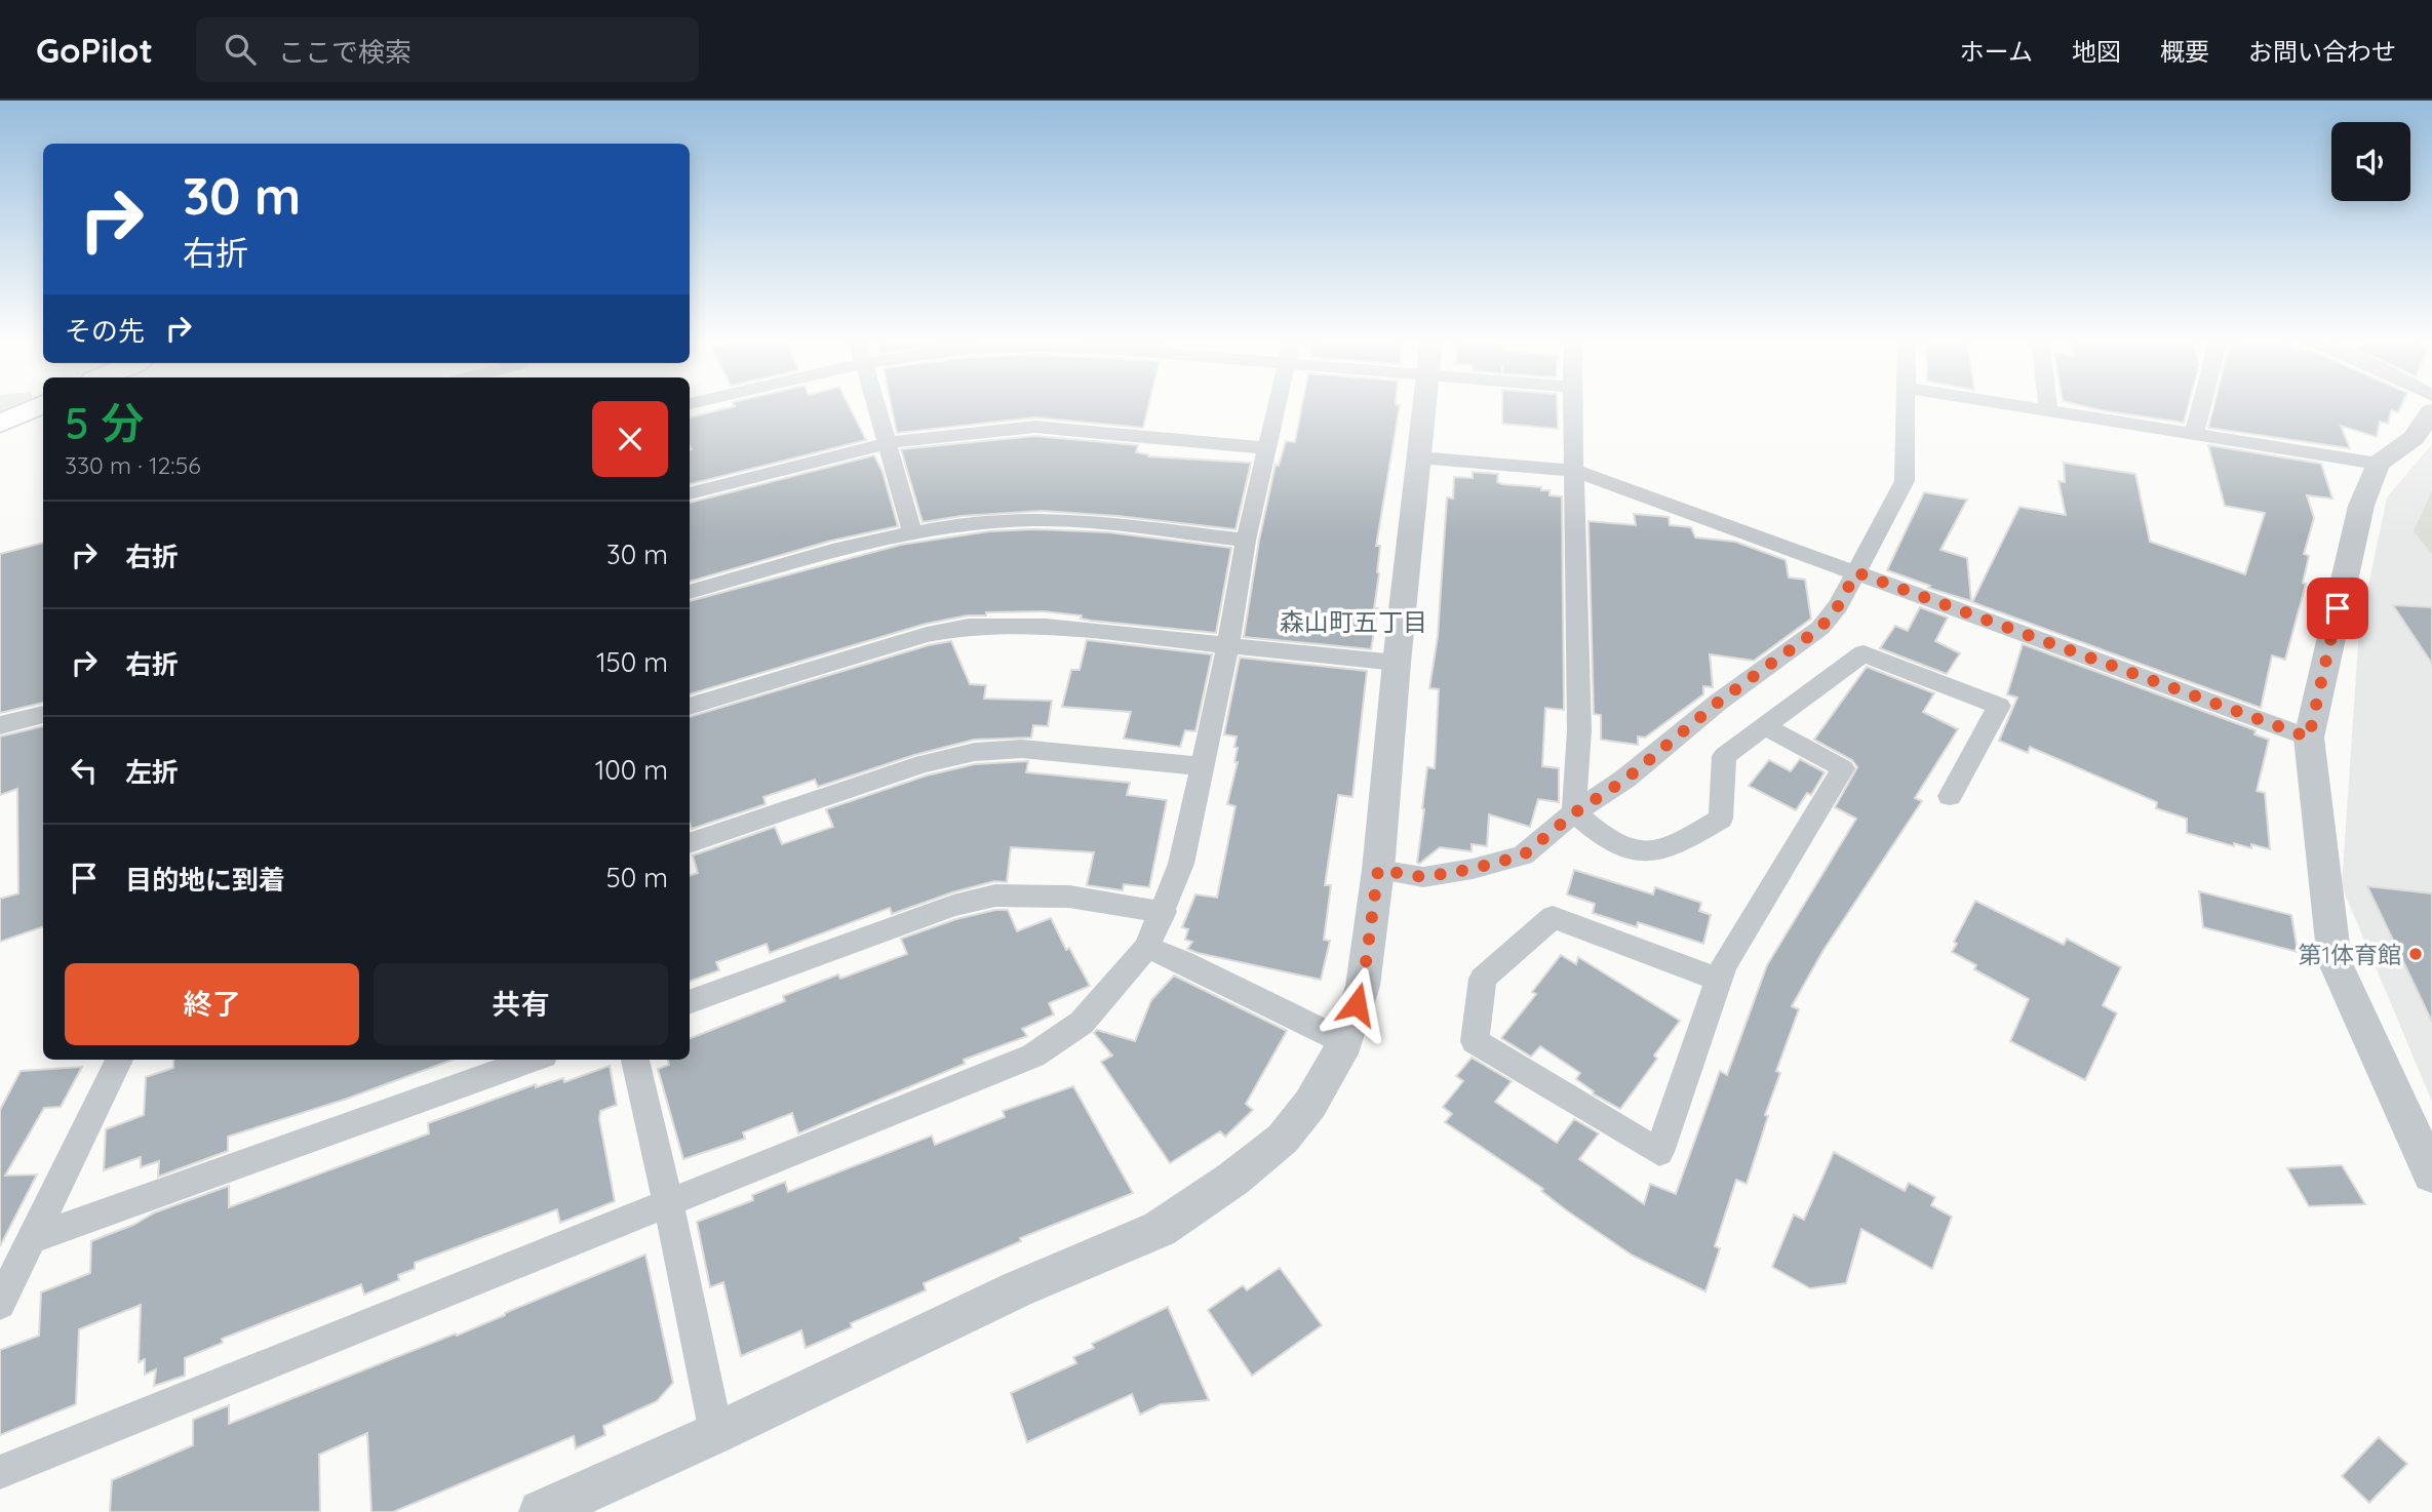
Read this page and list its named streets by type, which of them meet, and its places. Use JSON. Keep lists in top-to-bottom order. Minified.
{"districts":["森山町五丁目"],"places":["第1体育館"],"page":{"header":"GoPilot","search":"ここで検索","nav":["ホーム","地図","概要","お問い合わせ"],"turn":["30 m","右折"],"then":"その先","heading":["5 分","330 m · 12:56"],"list":[{"name":"右折","value":"30 m"},{"name":"右折","value":"150 m"},{"name":"左折","value":"100 m"},{"name":"目的地に到着","value":"50 m"}],"buttons":["終了","共有"]}}
